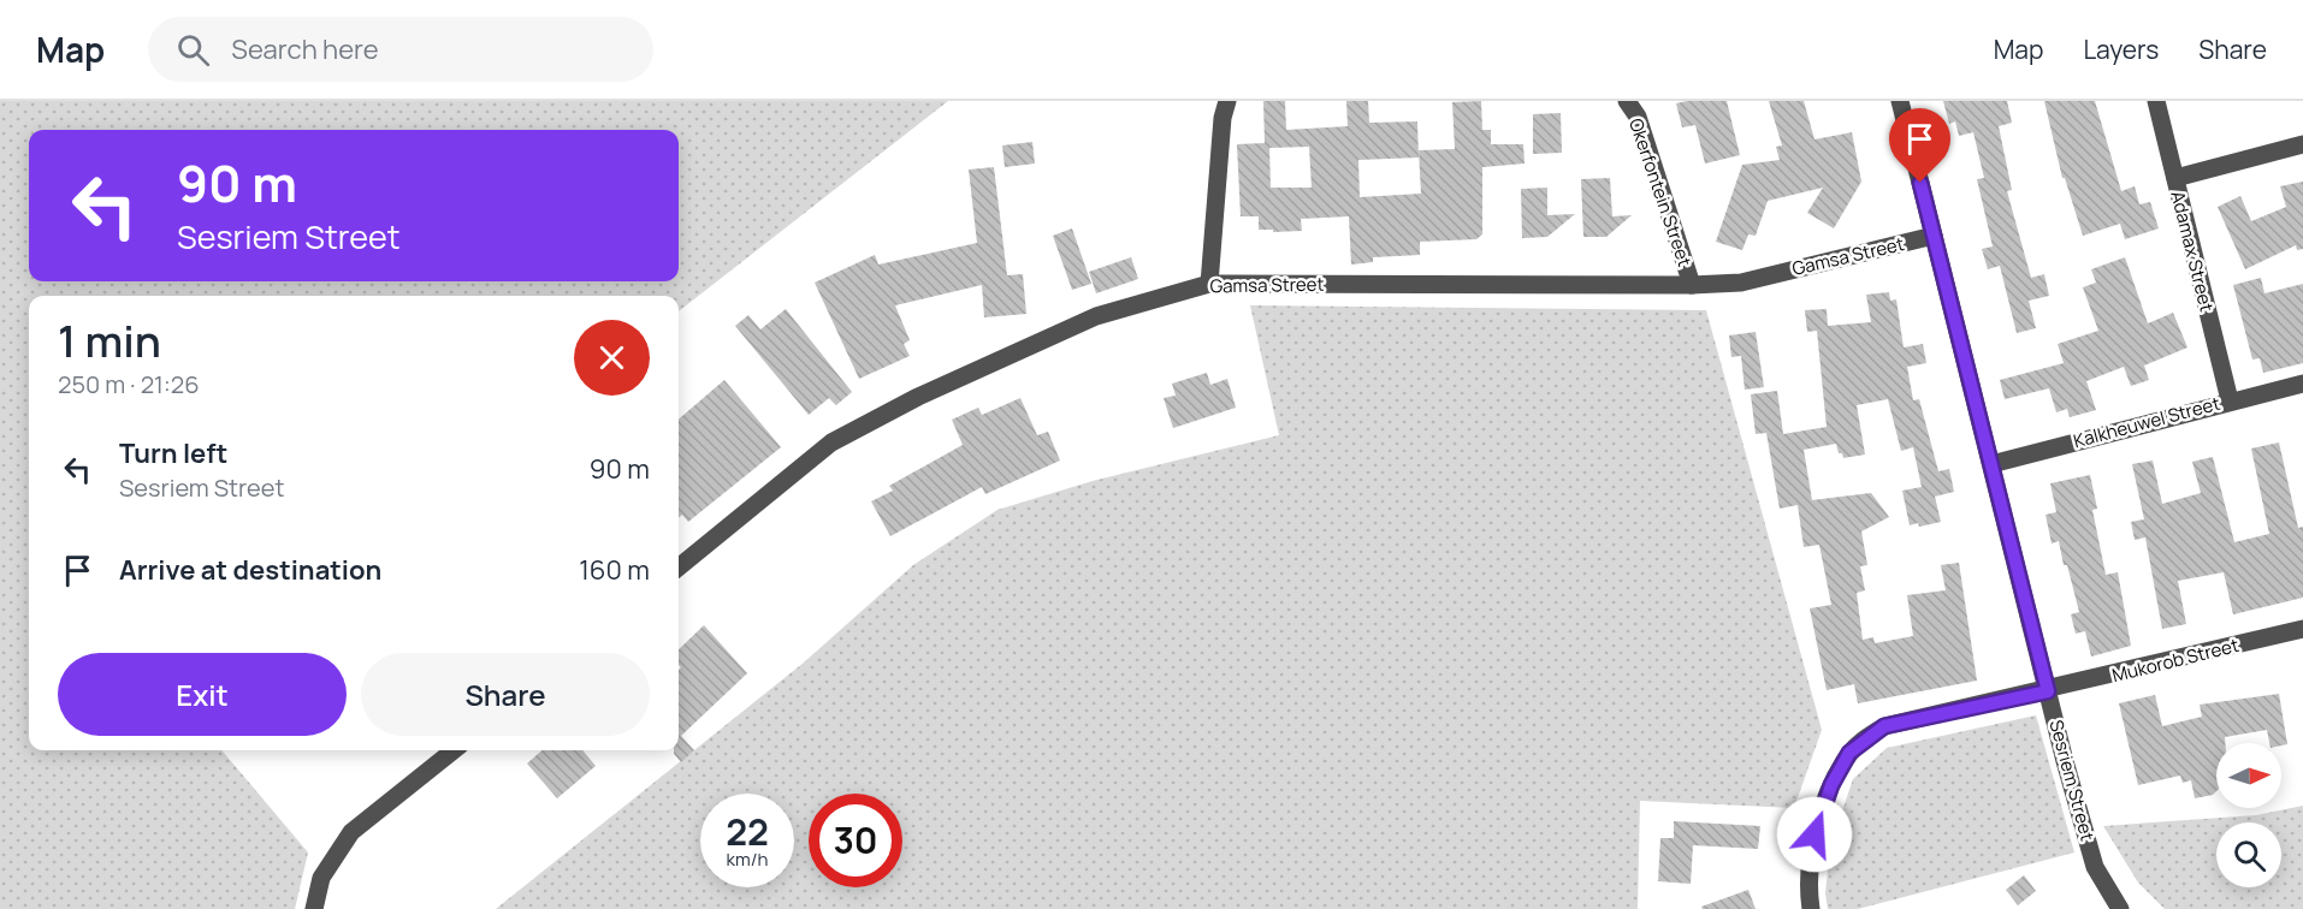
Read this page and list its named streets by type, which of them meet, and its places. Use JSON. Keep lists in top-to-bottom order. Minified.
{"streets":{"street":["Okerfontein Street","Adamax Street","Gamsa Street","Kalkheuwel Street","Mukorob Street","Sesriem Street"]},"crossings":[["Okerfontein Street","Gamsa Street"],["Adamax Street","Kalkheuwel Street"],["Gamsa Street","Sesriem Street"],["Kalkheuwel Street","Sesriem Street"],["Mukorob Street","Sesriem Street"]],"north":"right","page":{"header":"Map","search":"Search here","nav":["Map","Layers","Share"],"turn":["90 m","Sesriem Street"],"heading":["1 min","250 m · 21:26"],"list":[{"name":"Turn left","note":"Sesriem Street","value":"90 m"},{"name":"Arrive at destination","value":"160 m"}],"buttons":["Exit","Share"],"speed":"22 km/h","limit":"30"}}
